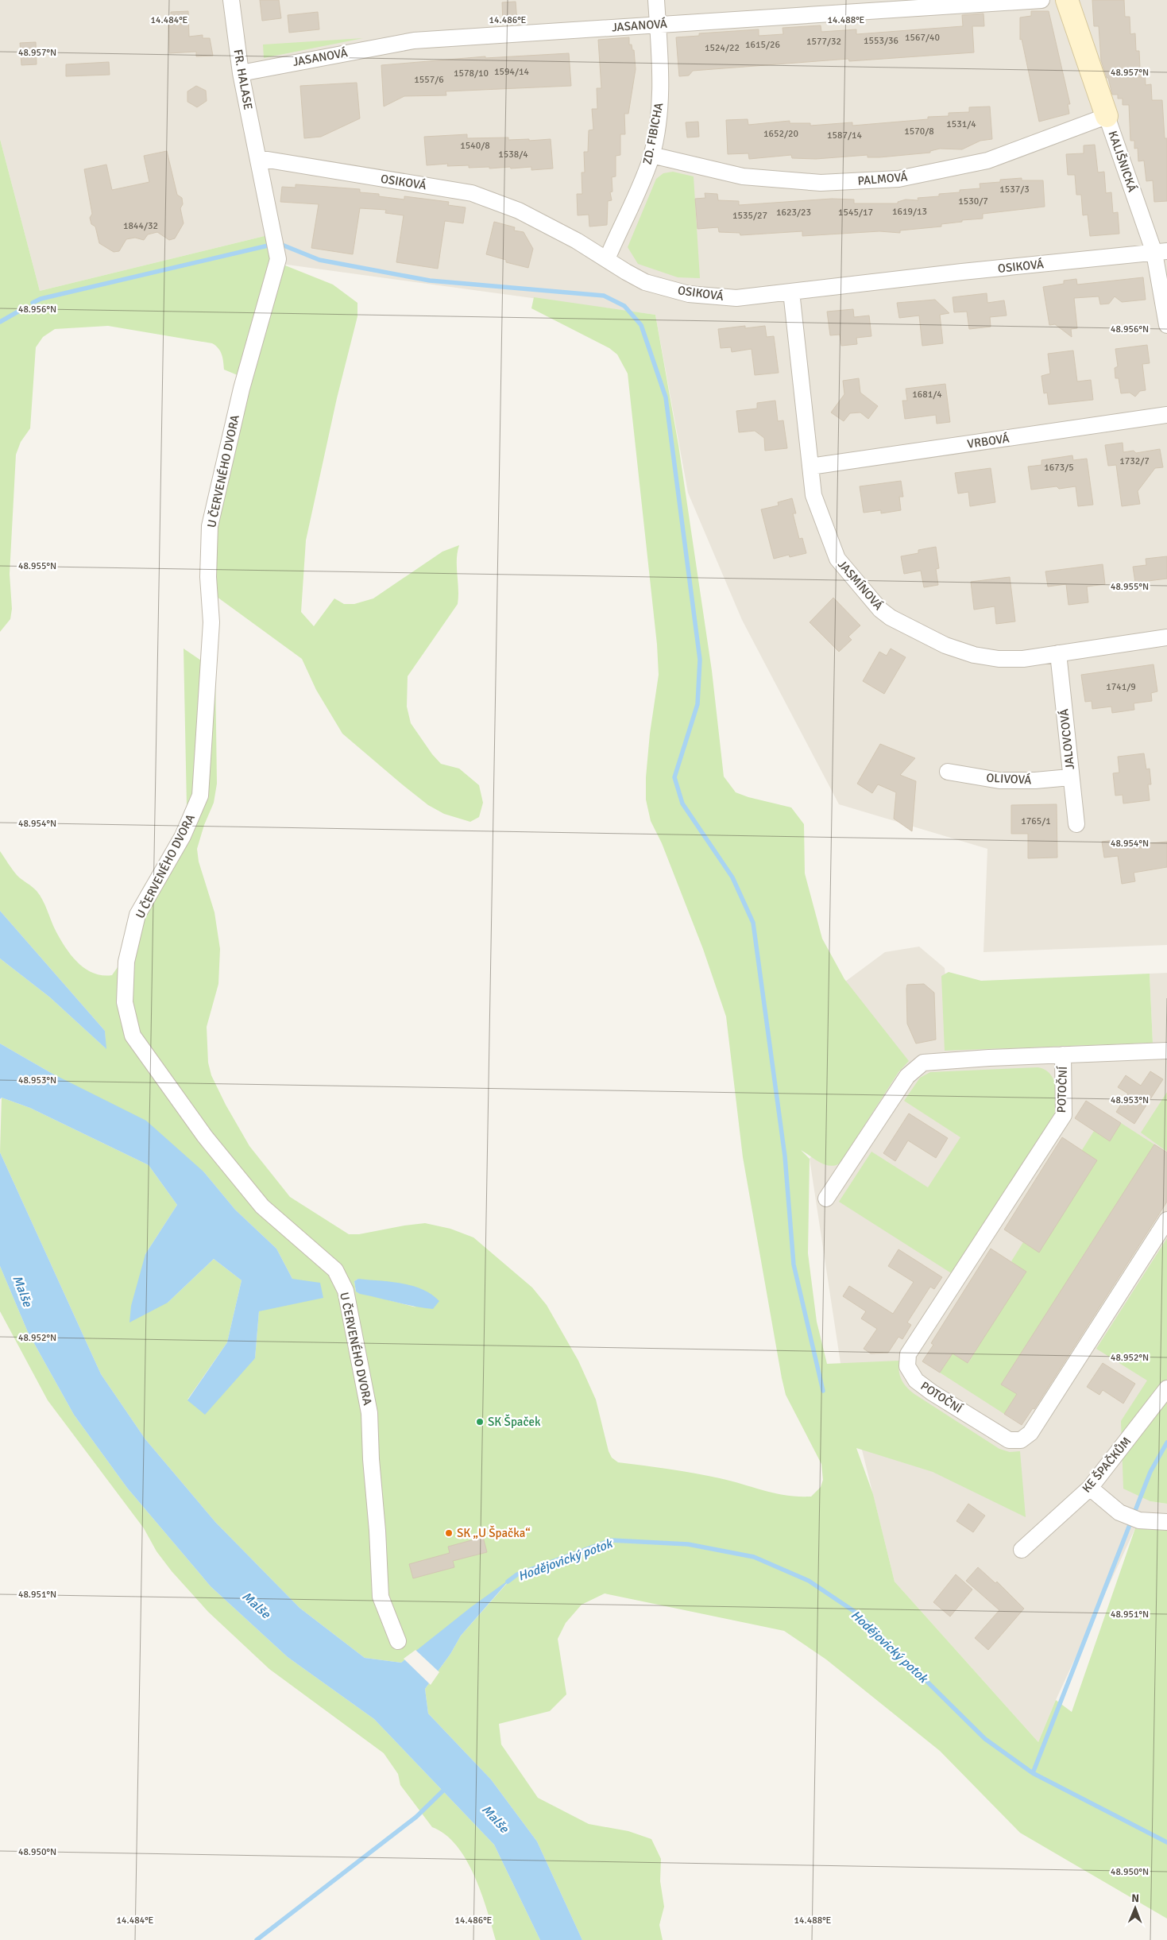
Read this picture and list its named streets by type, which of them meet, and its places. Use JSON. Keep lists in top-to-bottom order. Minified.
{"streets":{"street":["JASANOVÁ","FR. HALASE","ZD. FIBICHA","KALIŠNICKÁ","PALMOVÁ","OSIKOVÁ","VRBOVÁ","U ČERVENÉHO DVORA","JASMÍNOVÁ","JALOVCOVÁ","OLIVOVÁ","POTOČNÍ","KE ŠPAČKŮM"]},"crossings":[["JASANOVÁ","FR. HALASE"],["JASANOVÁ","ZD. FIBICHA"],["FR. HALASE","OSIKOVÁ"],["FR. HALASE","U ČERVENÉHO DVORA"],["ZD. FIBICHA","PALMOVÁ"],["ZD. FIBICHA","OSIKOVÁ"],["KALIŠNICKÁ","PALMOVÁ"],["KALIŠNICKÁ","OSIKOVÁ"],["OSIKOVÁ","U ČERVENÉHO DVORA"],["OSIKOVÁ","JASMÍNOVÁ"],["VRBOVÁ","JASMÍNOVÁ"],["JASMÍNOVÁ","JALOVCOVÁ"],["JALOVCOVÁ","OLIVOVÁ"]],"water":["Malše","Hodějovický potok"],"places":["SK Špaček","SK „U Špačka“"],"house_numbers":["1567/40","1553/36","1577/32","1615/26","1524/22","1594/14","1578/10","1557/6","1531/4","1570/8","1652/20","1587/14","1540/8","1538/4","1537/3","1530/7","1619/13","1623/23","1545/17","1535/27","1844/32","1681/4","1732/7","1673/5","1741/9","1765/1"],"north":"top","coordinates":["14.484°E","14.486°E","14.488°E","48.957°N","48.956°N","48.955°N","48.954°N","48.953°N","48.952°N","48.951°N","48.950°N"]}
